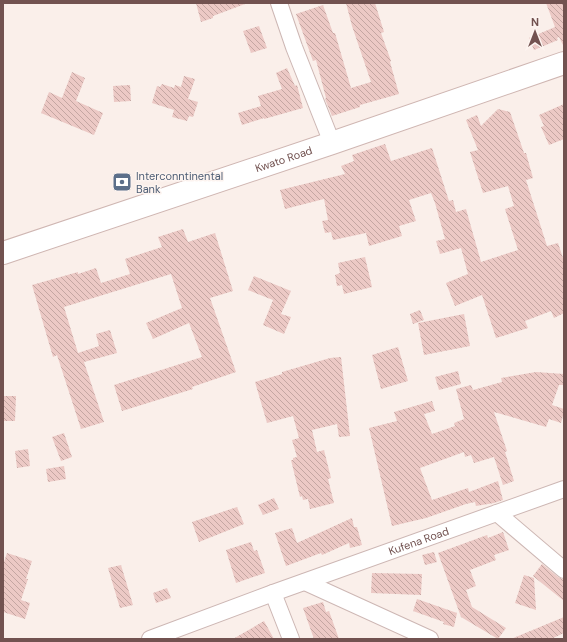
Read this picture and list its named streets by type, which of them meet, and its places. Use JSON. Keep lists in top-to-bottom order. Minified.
{"streets":{"street":["Kwato Road","Kufena Road"]},"places":{"bank":["Interconntinental Bank"]},"north":"top"}
